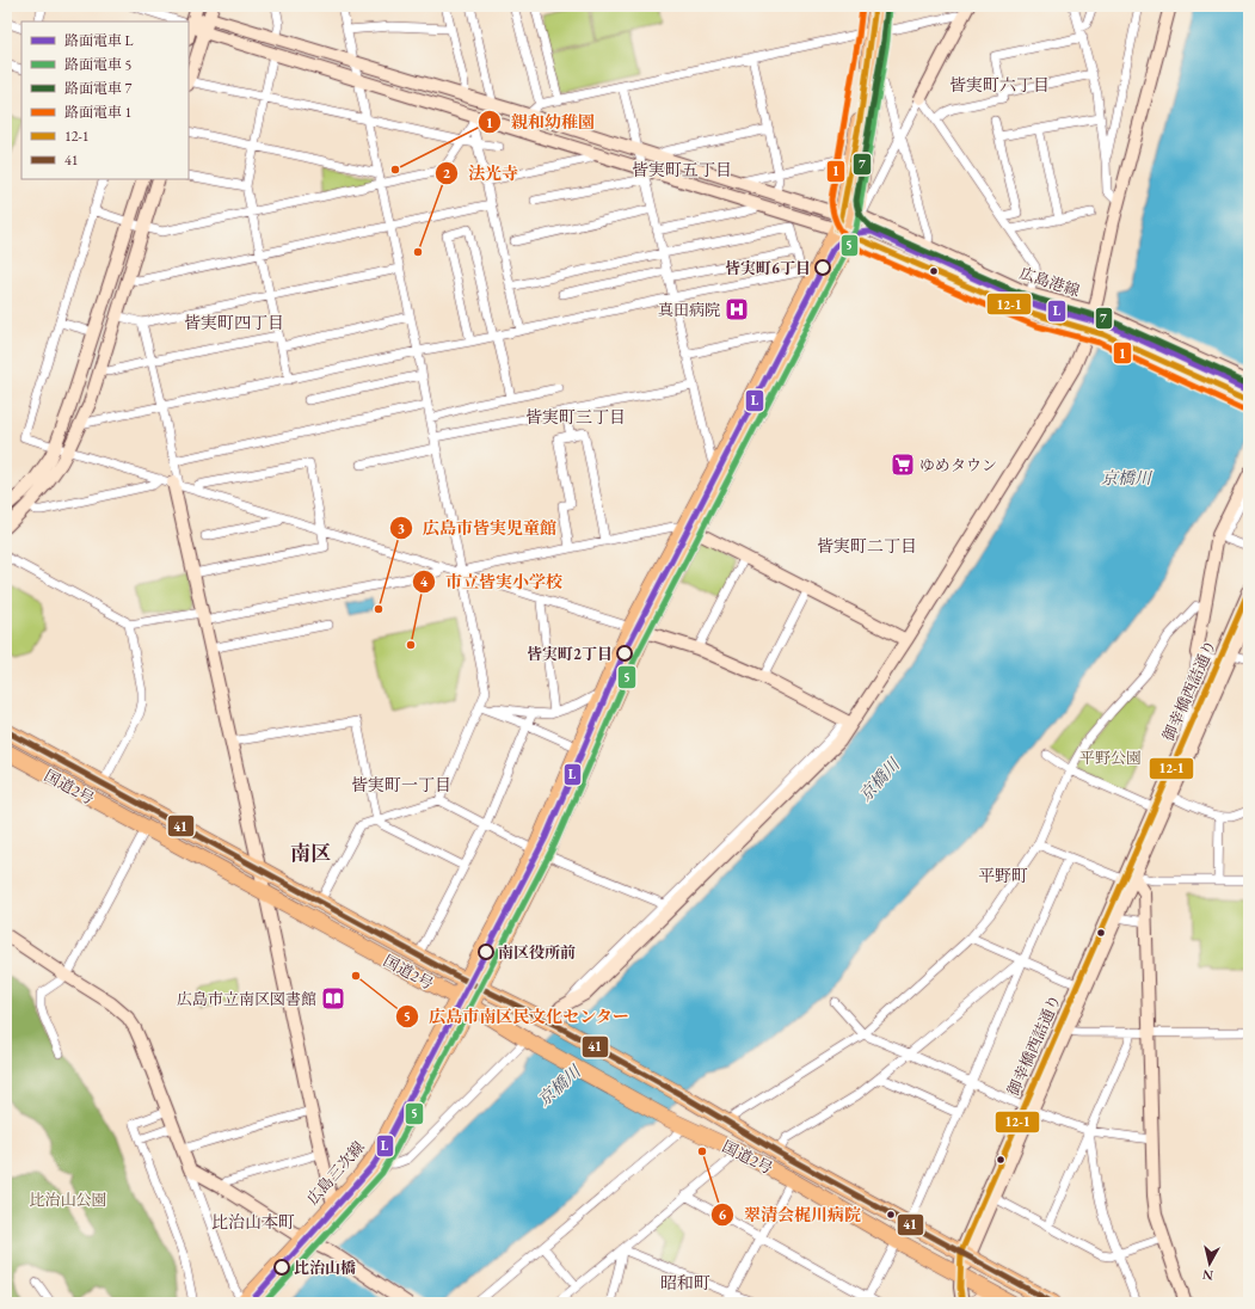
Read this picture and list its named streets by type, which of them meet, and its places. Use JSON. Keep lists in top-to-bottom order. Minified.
{"streets":{"highway":["国道2号"],"main road":["広島三次線"],"street":["広島港線","御幸橋西詰通り"]},"crossings":[["御幸橋西詰通り","国道2号"],["国道2号","広島三次線"]],"districts":["皆実町六丁目","皆実町五丁目","皆実町四丁目","皆実町三丁目","皆実町二丁目","皆実町一丁目","南区","平野町","比治山本町","昭和町"],"water":["京橋川"],"parks":["平野公園","比治山公園"],"places":{"other":["親和幼稚園","法光寺","皆実町6丁目","広島市皆実児童館","市立皆実小学校","皆実町2丁目","南区役所前","広島市南区民文化センター","翠清会梶川病院","比治山橋"],"hospital":["真田病院"],"supermarket":["ゆめタウン"],"library":["広島市立南区図書館"]},"lines":["tram line 5","tram line 1","transit line 12-1","tram line 7","tram line L","transit line 41"],"legend":["路面電車 L","路面電車 5","路面電車 7","路面電車 1","12-1","41"],"north":"bottom"}
